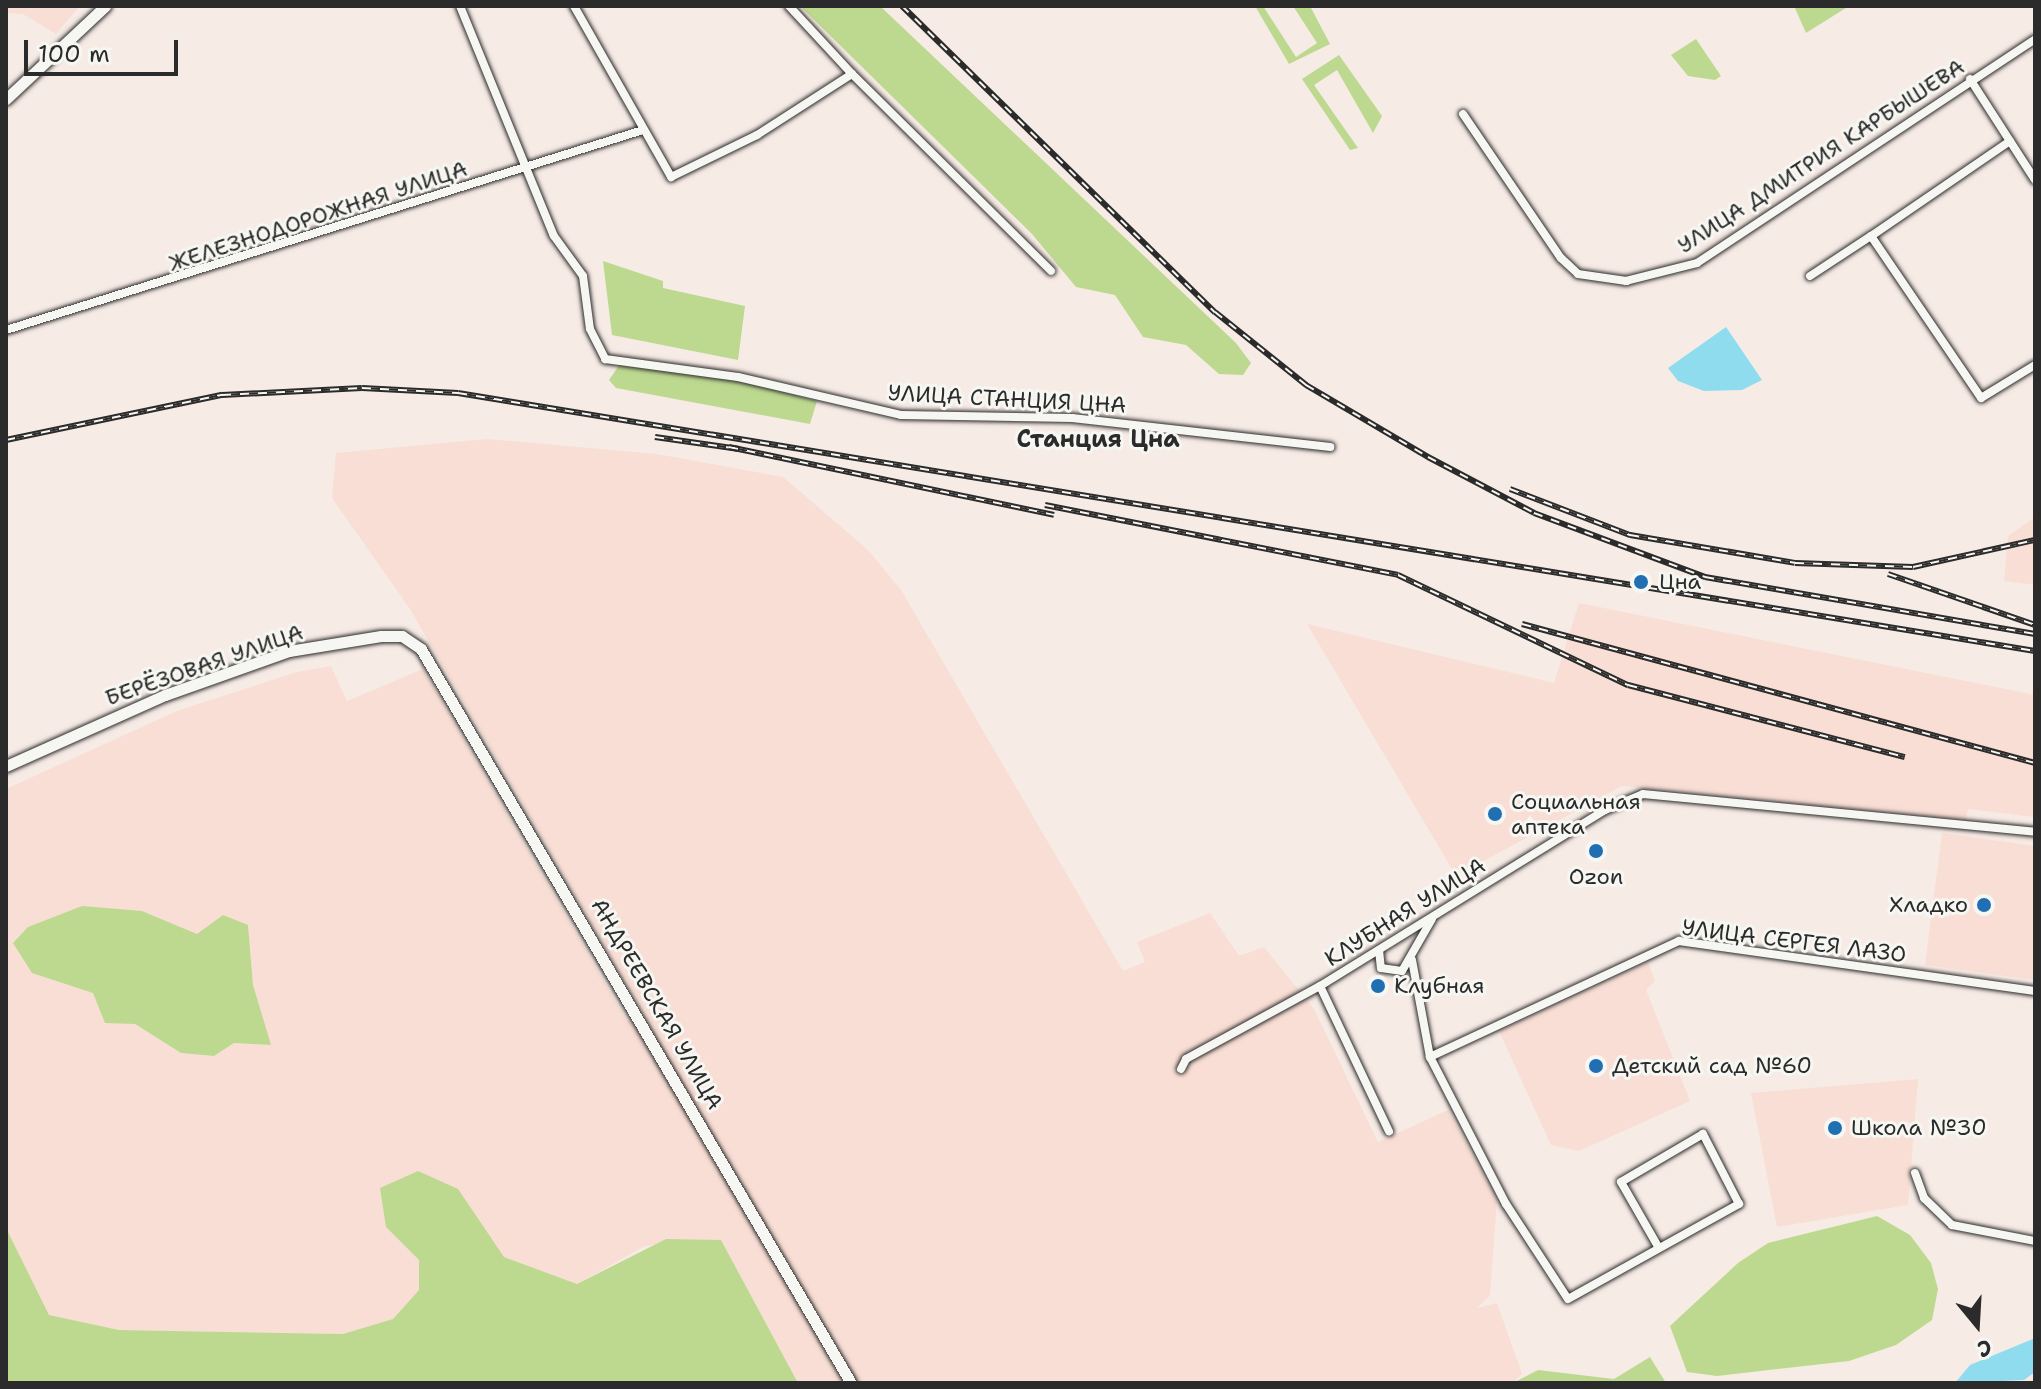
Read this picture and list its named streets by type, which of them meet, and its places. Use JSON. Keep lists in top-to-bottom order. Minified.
{"streets":{"street":["УЛИЦА ДМИТРИЯ КАРБЫШЕВА","ЖЕЛЕЗНОДОРОЖНАЯ УЛИЦА","УЛИЦА СТАНЦИЯ ЦНА","БЕРЁЗОВАЯ УЛИЦА","КЛУБНАЯ УЛИЦА","УЛИЦА СЕРГЕЯ ЛАЗО","АНДРЕЕВСКАЯ УЛИЦА"]},"crossings":[["ЖЕЛЕЗНОДОРОЖНАЯ УЛИЦА","УЛИЦА СТАНЦИЯ ЦНА"],["БЕРЁЗОВАЯ УЛИЦА","АНДРЕЕВСКАЯ УЛИЦА"]],"districts":["Станция Цна"],"places":["Цна","Социальная аптека","Ozon","Хладко","Клубная","Детский сад №60","Школа №30"],"scale_bar":"100 m","north":"bottom"}
